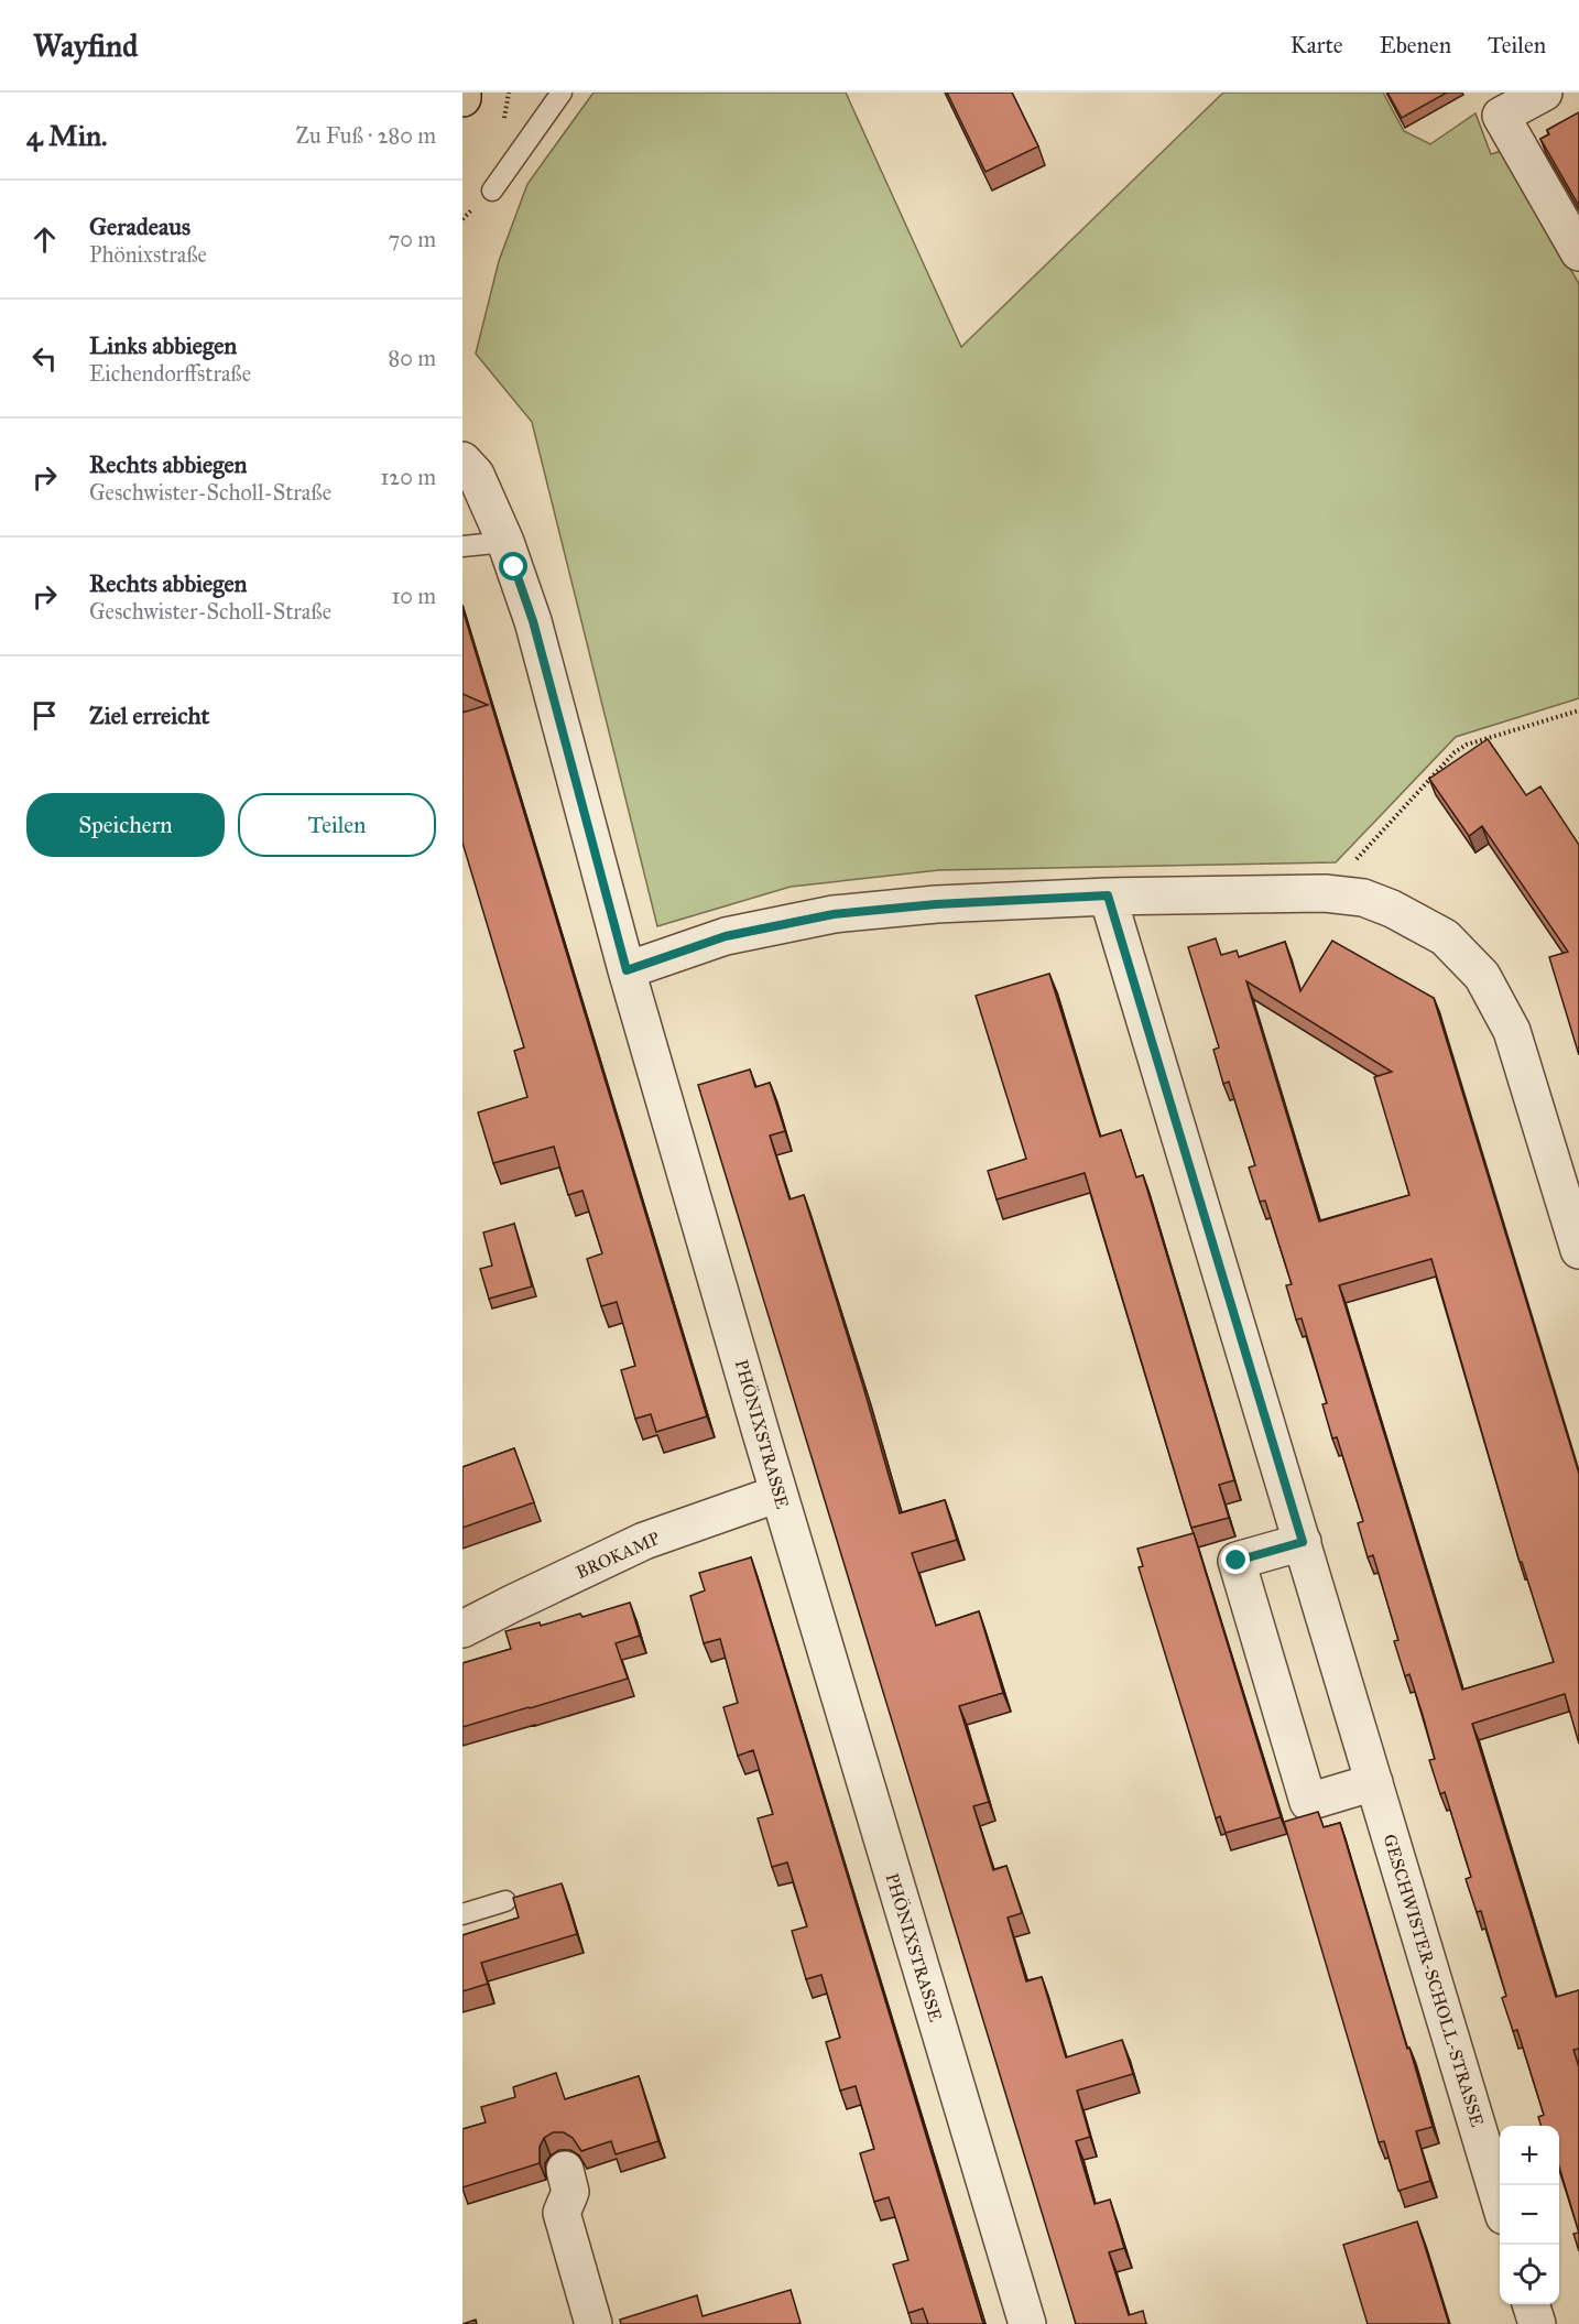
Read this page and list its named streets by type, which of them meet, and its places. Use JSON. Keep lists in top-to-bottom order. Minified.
{"streets":{"street":["PHÖNIXSTRASSE","BROKAMP","GESCHWISTER-SCHOLL-STRASSE"]},"crossings":[["PHÖNIXSTRASSE","BROKAMP"]],"page":{"header":"Wayfind","nav":["Karte","Ebenen","Teilen"],"heading":["4 Min.","Zu Fuß · 280 m"],"list":[["Geradeaus","Phönixstraße","70 m"],["Links abbiegen","Eichendorffstraße","80 m"],["Rechts abbiegen","Geschwister-Scholl-Straße","120 m"],["Rechts abbiegen","Geschwister-Scholl-Straße","10 m"],"Ziel erreicht"],"buttons":["Speichern","Teilen"],"map_buttons":["+","−"]}}
